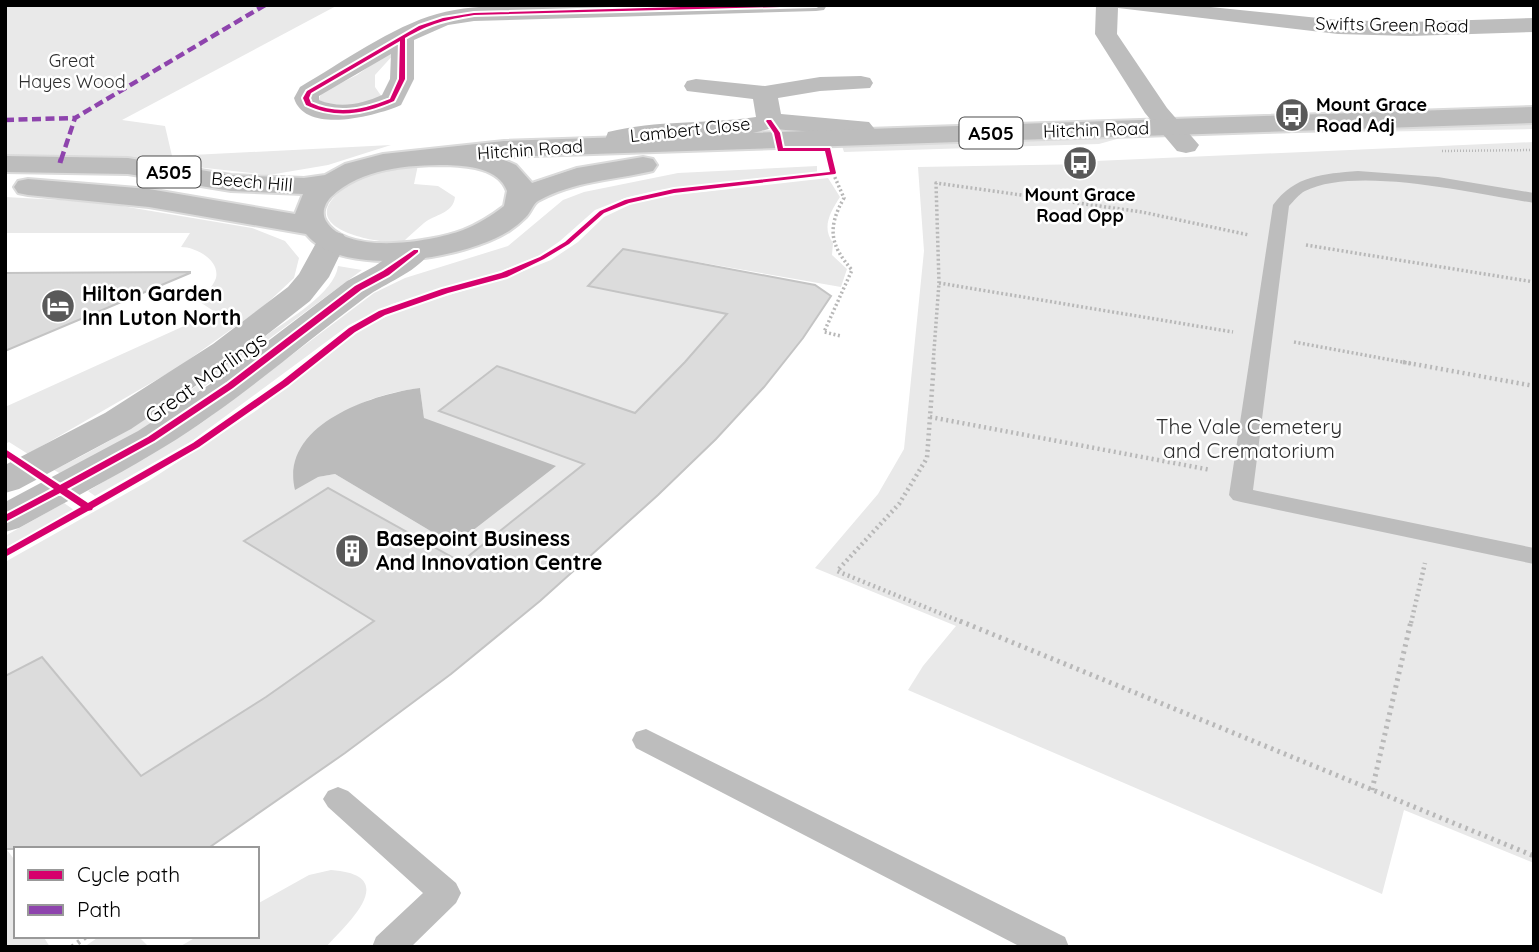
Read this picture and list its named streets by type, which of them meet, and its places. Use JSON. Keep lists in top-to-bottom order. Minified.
{"streets":{"main road":["Swifts Green Road","Lambert Close","Hitchin Road","A505","Beech Hill","Great Marlings"]},"crossings":[["Lambert Close","Hitchin Road"],["Hitchin Road","A505"],["A505","Beech Hill"],["A505","Great Marlings"],["Beech Hill","Great Marlings"]],"parks":["Great Hayes Wood","The Vale Cemetery and Crematorium"],"places":{"bus stop":["Mount Grace Road Adj","Mount Grace Road Opp"],"hotel":["Hilton Garden Inn Luton North"],"building":["Basepoint Business And Innovation Centre"]},"legend":["Cycle path","Path"]}
